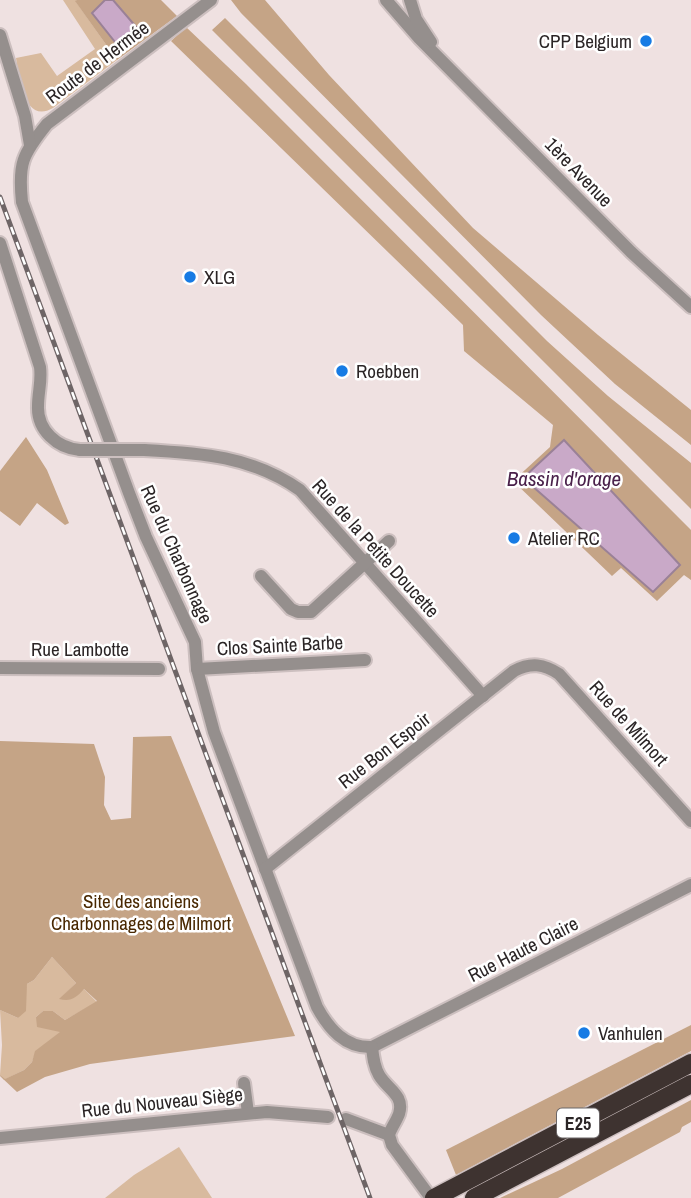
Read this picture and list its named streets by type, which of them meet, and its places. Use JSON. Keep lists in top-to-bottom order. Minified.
{"streets":{"highway":["E25"],"street":["Route de Hermée","1ère Avenue","Rue de la Petite Doucette","Rue du Charbonnage","Clos Sainte Barbe","Rue Lambotte","Rue de Milmort","Rue Bon Espoir","Rue Haute Claire","Rue du Nouveau Siège"]},"crossings":[["Route de Hermée","Rue du Charbonnage"],["Rue de la Petite Doucette","Rue Bon Espoir"],["Rue du Charbonnage","Clos Sainte Barbe"],["Rue du Charbonnage","Rue Bon Espoir"],["Rue du Charbonnage","Rue Haute Claire"],["Rue de Milmort","Rue Bon Espoir"]],"water":["Bassin d'orage"],"parks":["Site des anciens Charbonnages de Milmort"],"places":["CPP Belgium","XLG","Roebben","Atelier RC","Vanhulen"]}
